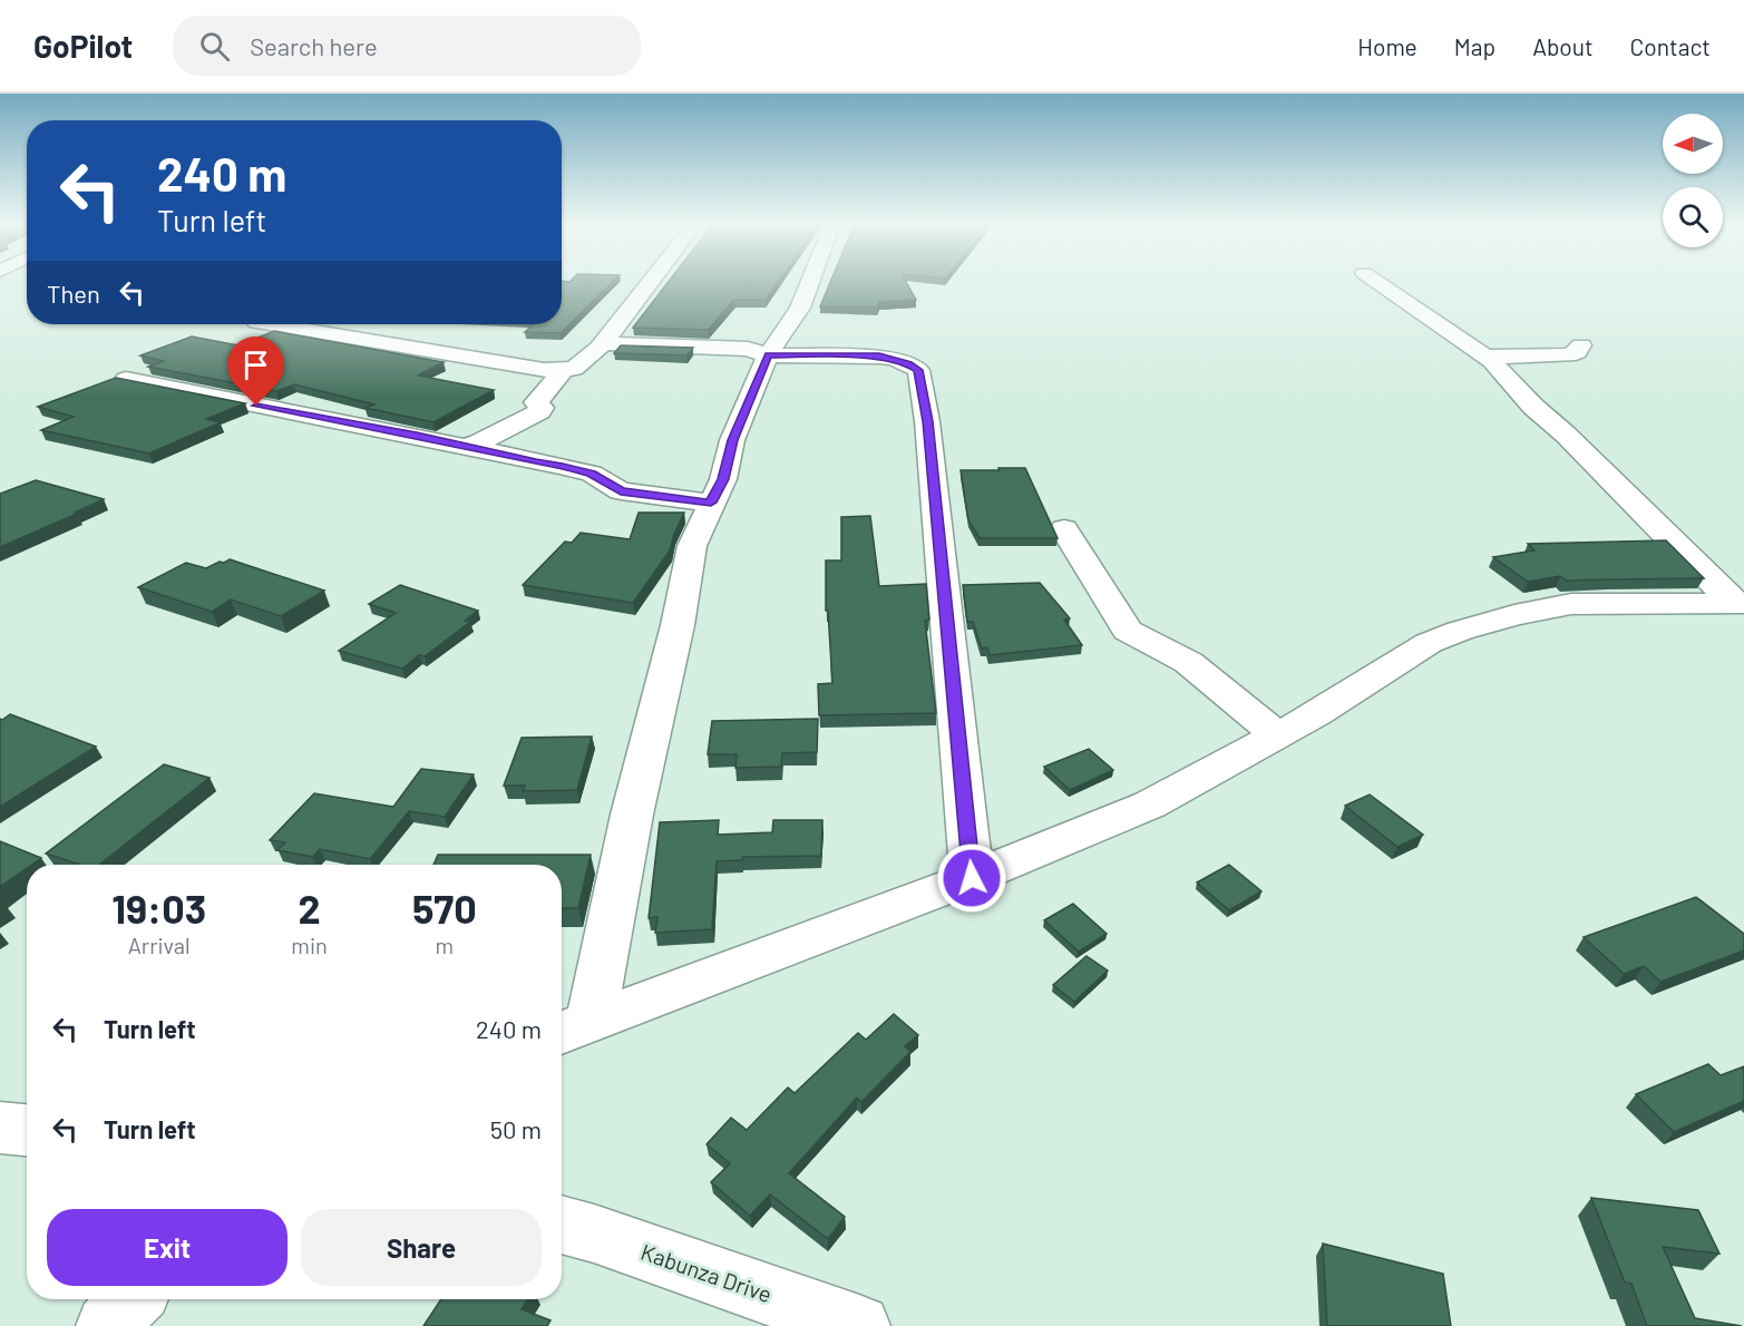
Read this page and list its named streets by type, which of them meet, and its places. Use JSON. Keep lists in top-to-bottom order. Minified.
{"streets":{"street":["Kabunza Drive"]},"north":"left","page":{"header":"GoPilot","search":"Search here","nav":["Home","Map","About","Contact"],"turn":["240 m","Turn left"],"then":"Then","eta":["19:03","Arrival","2","min","570","m"],"list":[{"name":"Turn left","value":"240 m"},{"name":"Turn left","value":"50 m"}],"buttons":["Exit","Share"]}}
